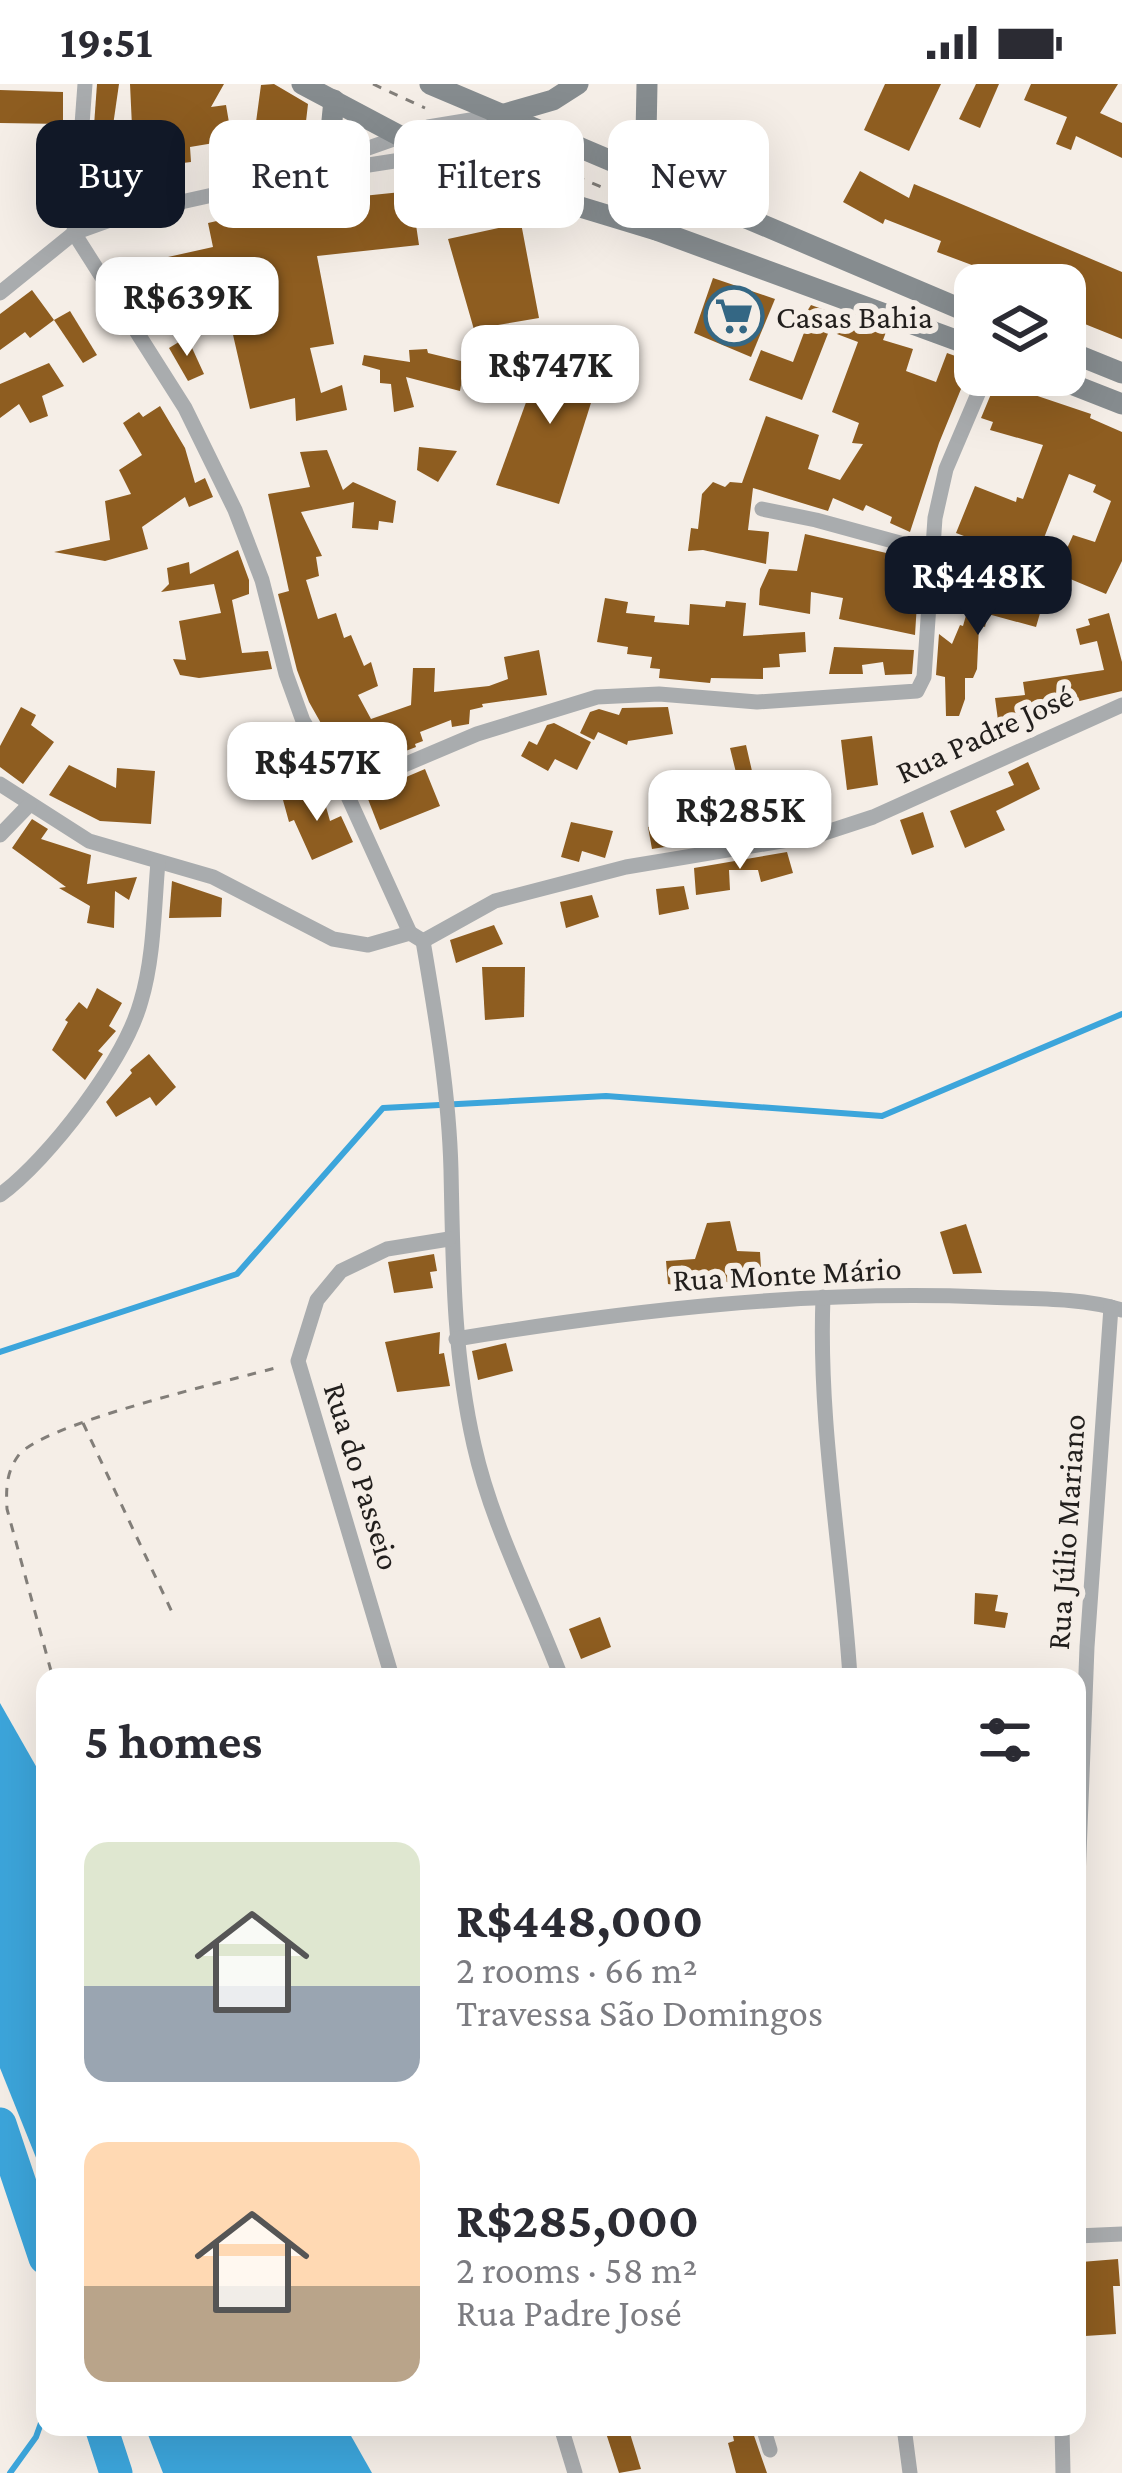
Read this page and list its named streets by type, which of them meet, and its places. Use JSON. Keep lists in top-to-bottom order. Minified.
{"streets":{"street":["Rua Padre José","Rua Monte Mário","Rua do Passeio","Rua Júlio Mariano"]},"crossings":[["Rua Monte Mário","Rua Júlio Mariano"]],"places":{"supermarket":["Casas Bahia"]},"page":{"status":"19:51","chip":["Buy","Rent","Filters","New"],"price":["R$639K","R$747K","R$448K","R$457K","R$285K"],"heading":"5 homes","list":[{"name":"R$448,000","note":"2 rooms · 66 m² · Travessa São Domingos"},{"name":"R$285,000","note":"2 rooms · 58 m² · Rua Padre José"}]}}
